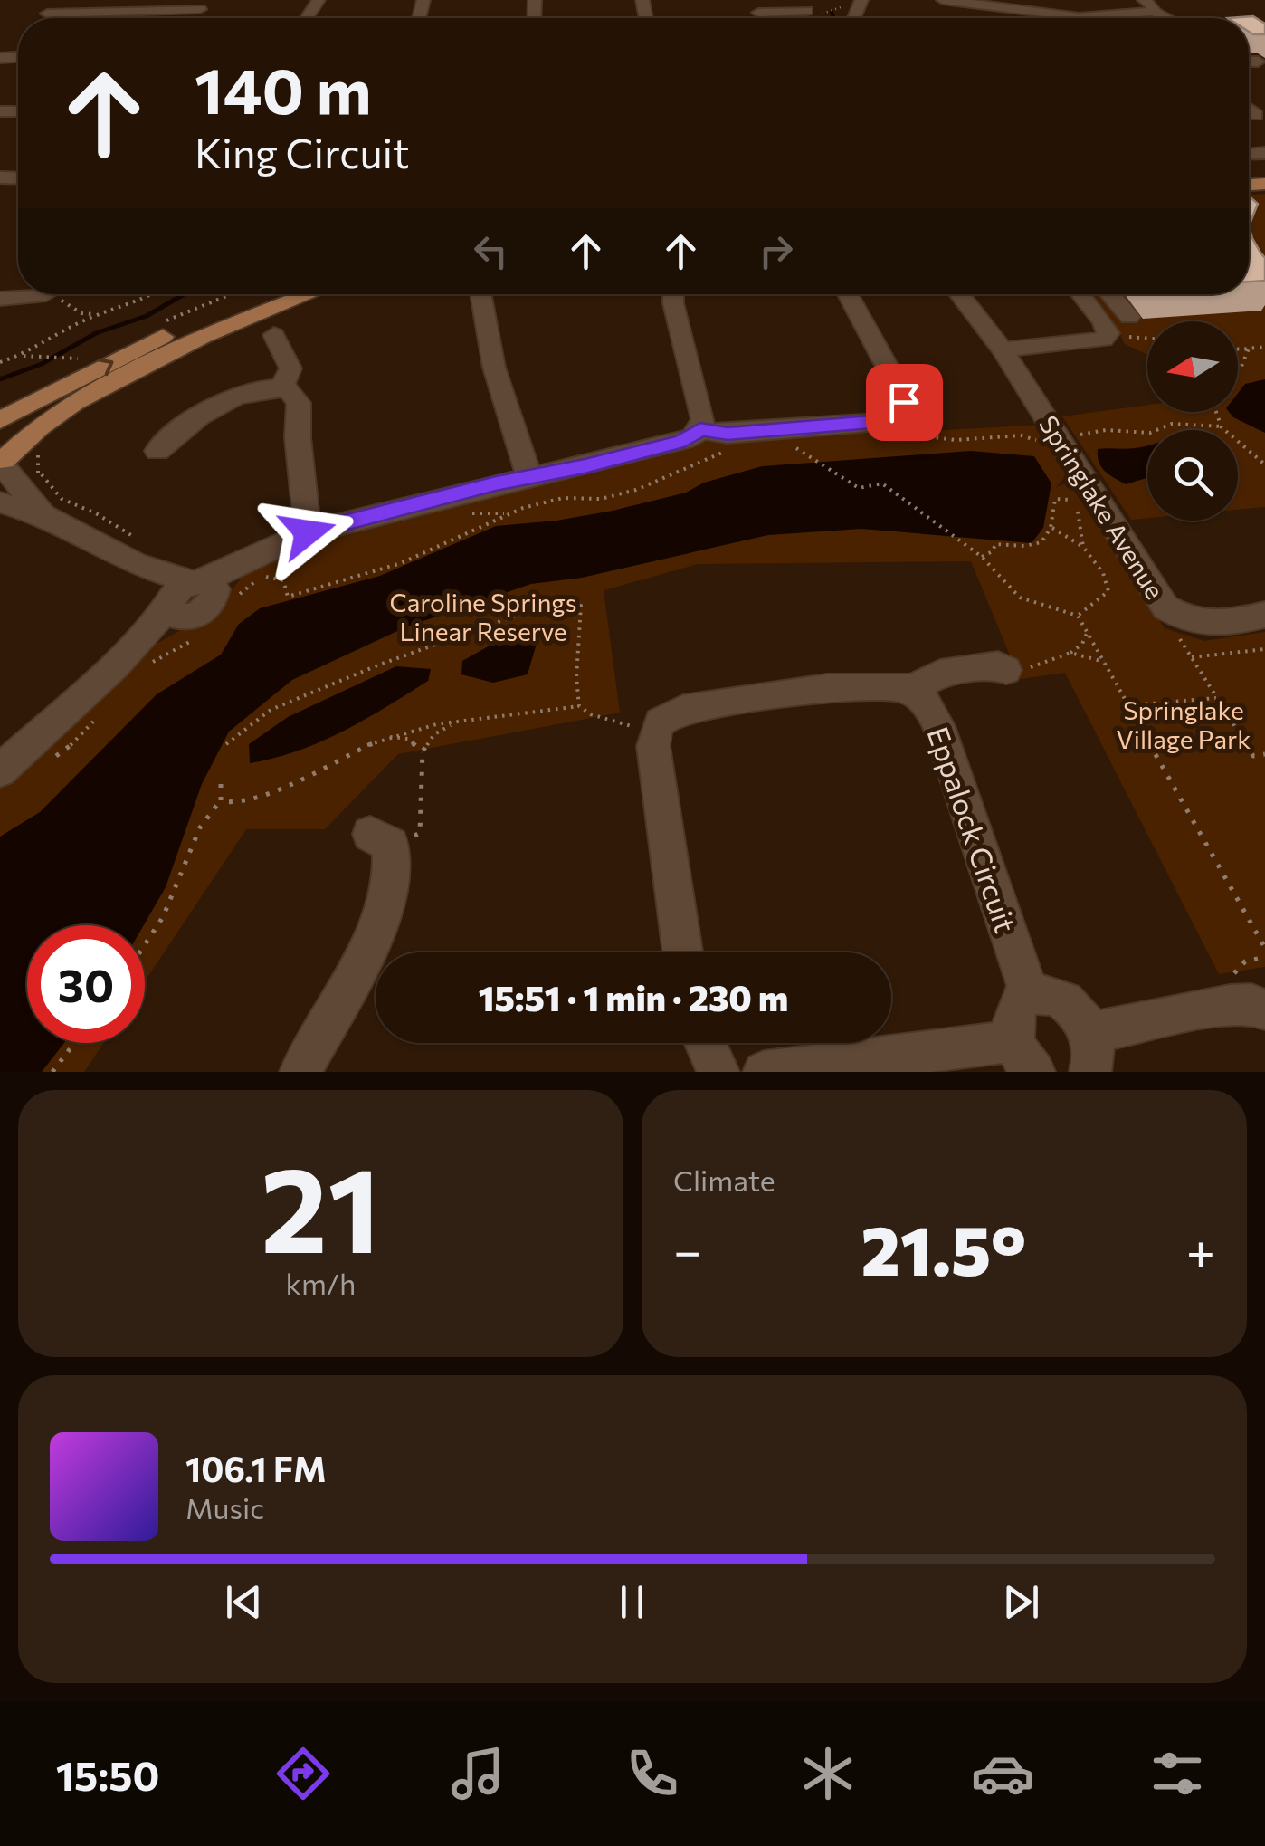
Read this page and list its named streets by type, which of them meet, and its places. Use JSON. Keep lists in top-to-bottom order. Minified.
{"streets":{"street":["Springlake Avenue","Eppalock Circuit"]},"parks":["Caroline Springs Linear Reserve","Springlake Village Park"],"north":"left","page":{"turn":["140 m","King Circuit"],"limit":"30","trip":"15:51 · 1 min · 230 m","tile":[["21","km/h"],"Climate"],"heat":["−","21.5°","+"],"song":["106.1 FM","Music"],"tabs":"15:50"}}
